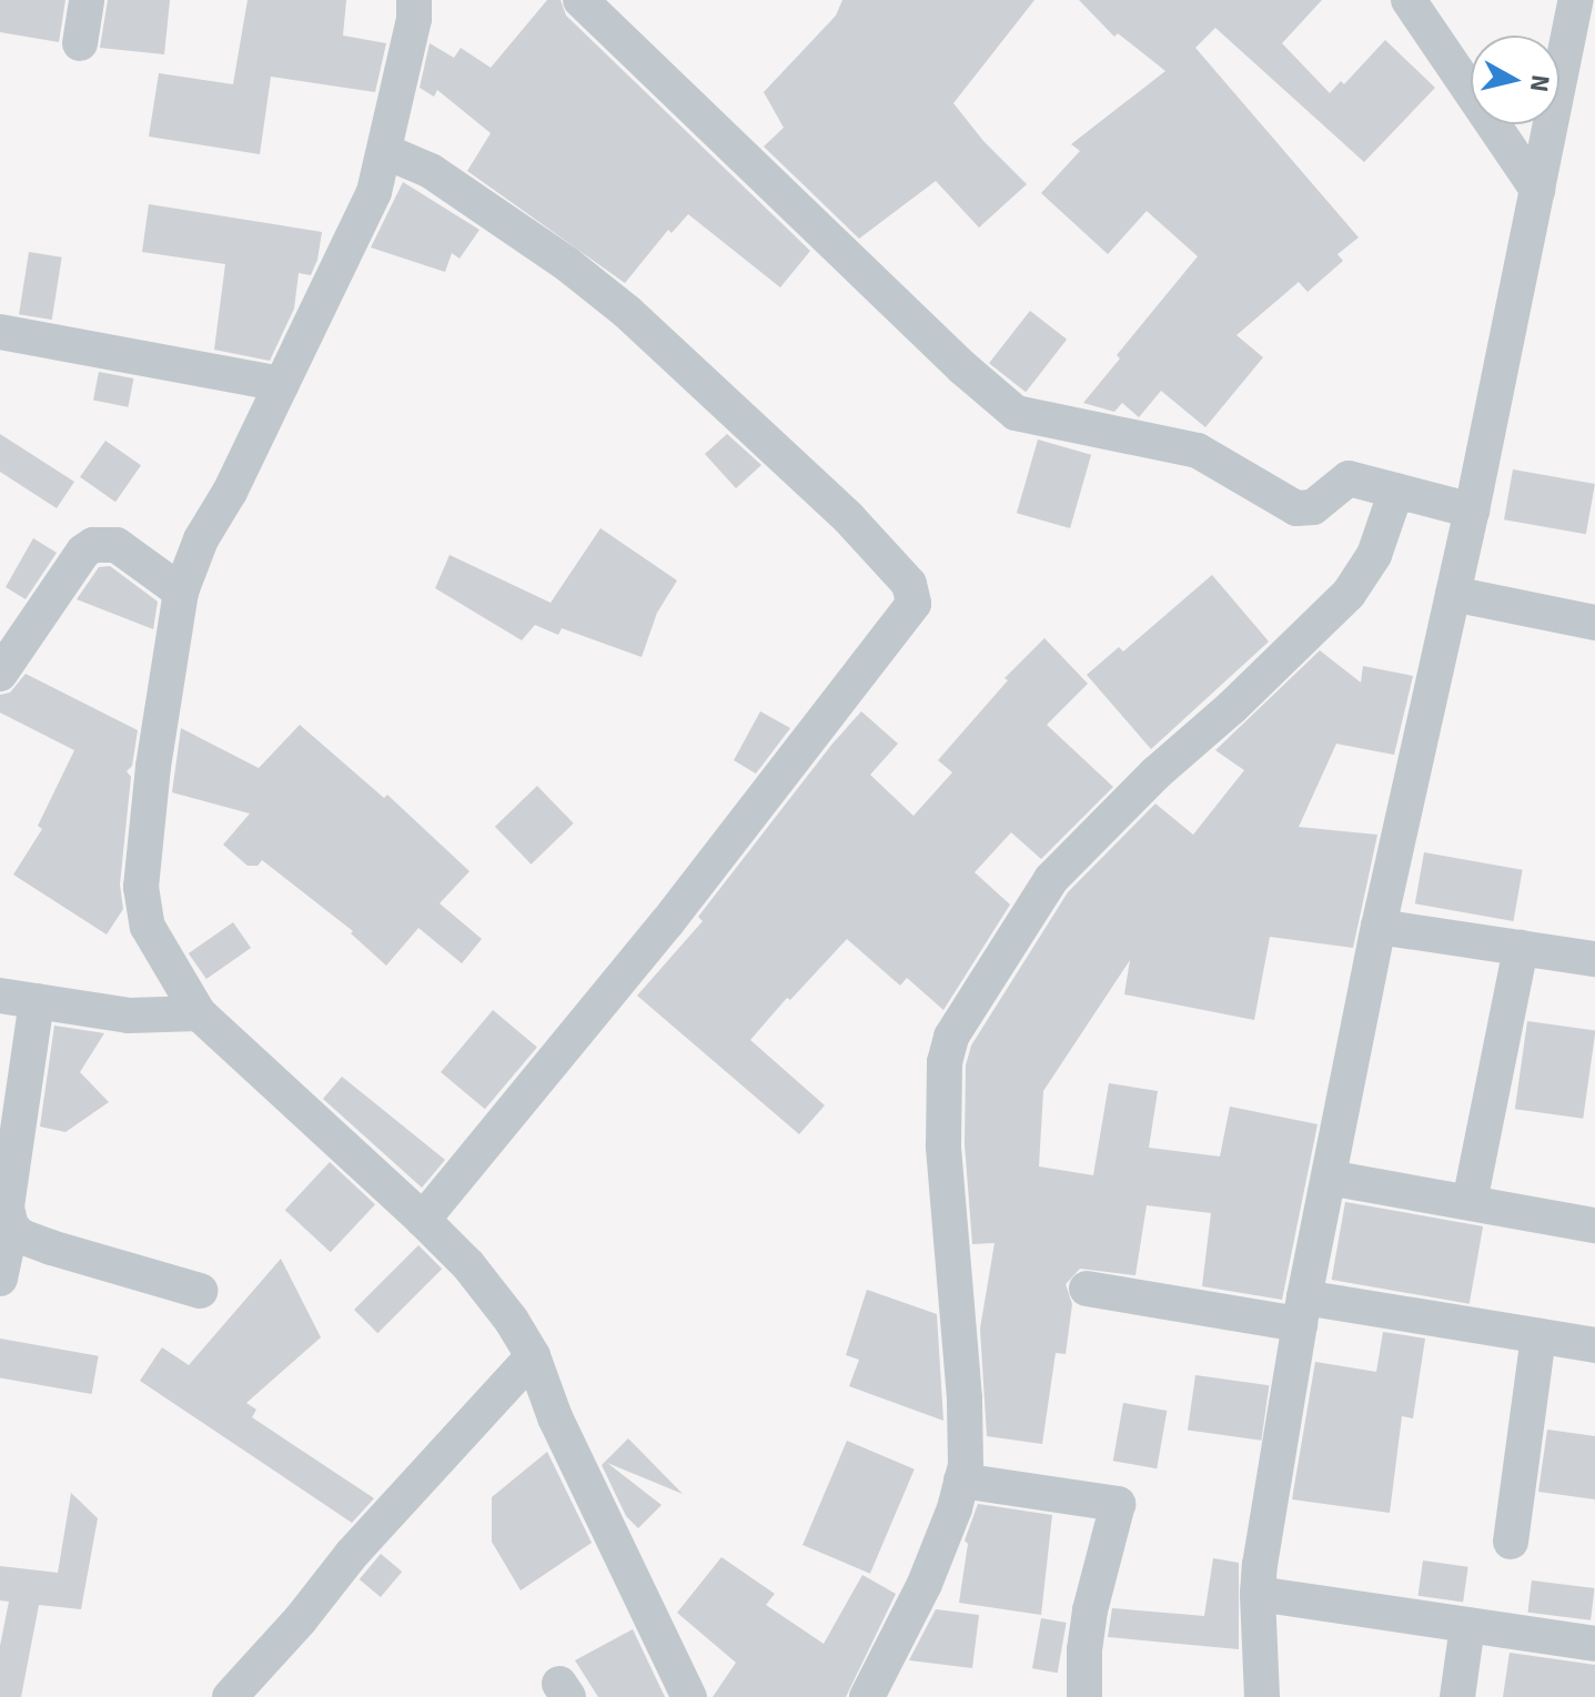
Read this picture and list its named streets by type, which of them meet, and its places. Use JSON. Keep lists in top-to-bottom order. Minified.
{"north":"right"}
